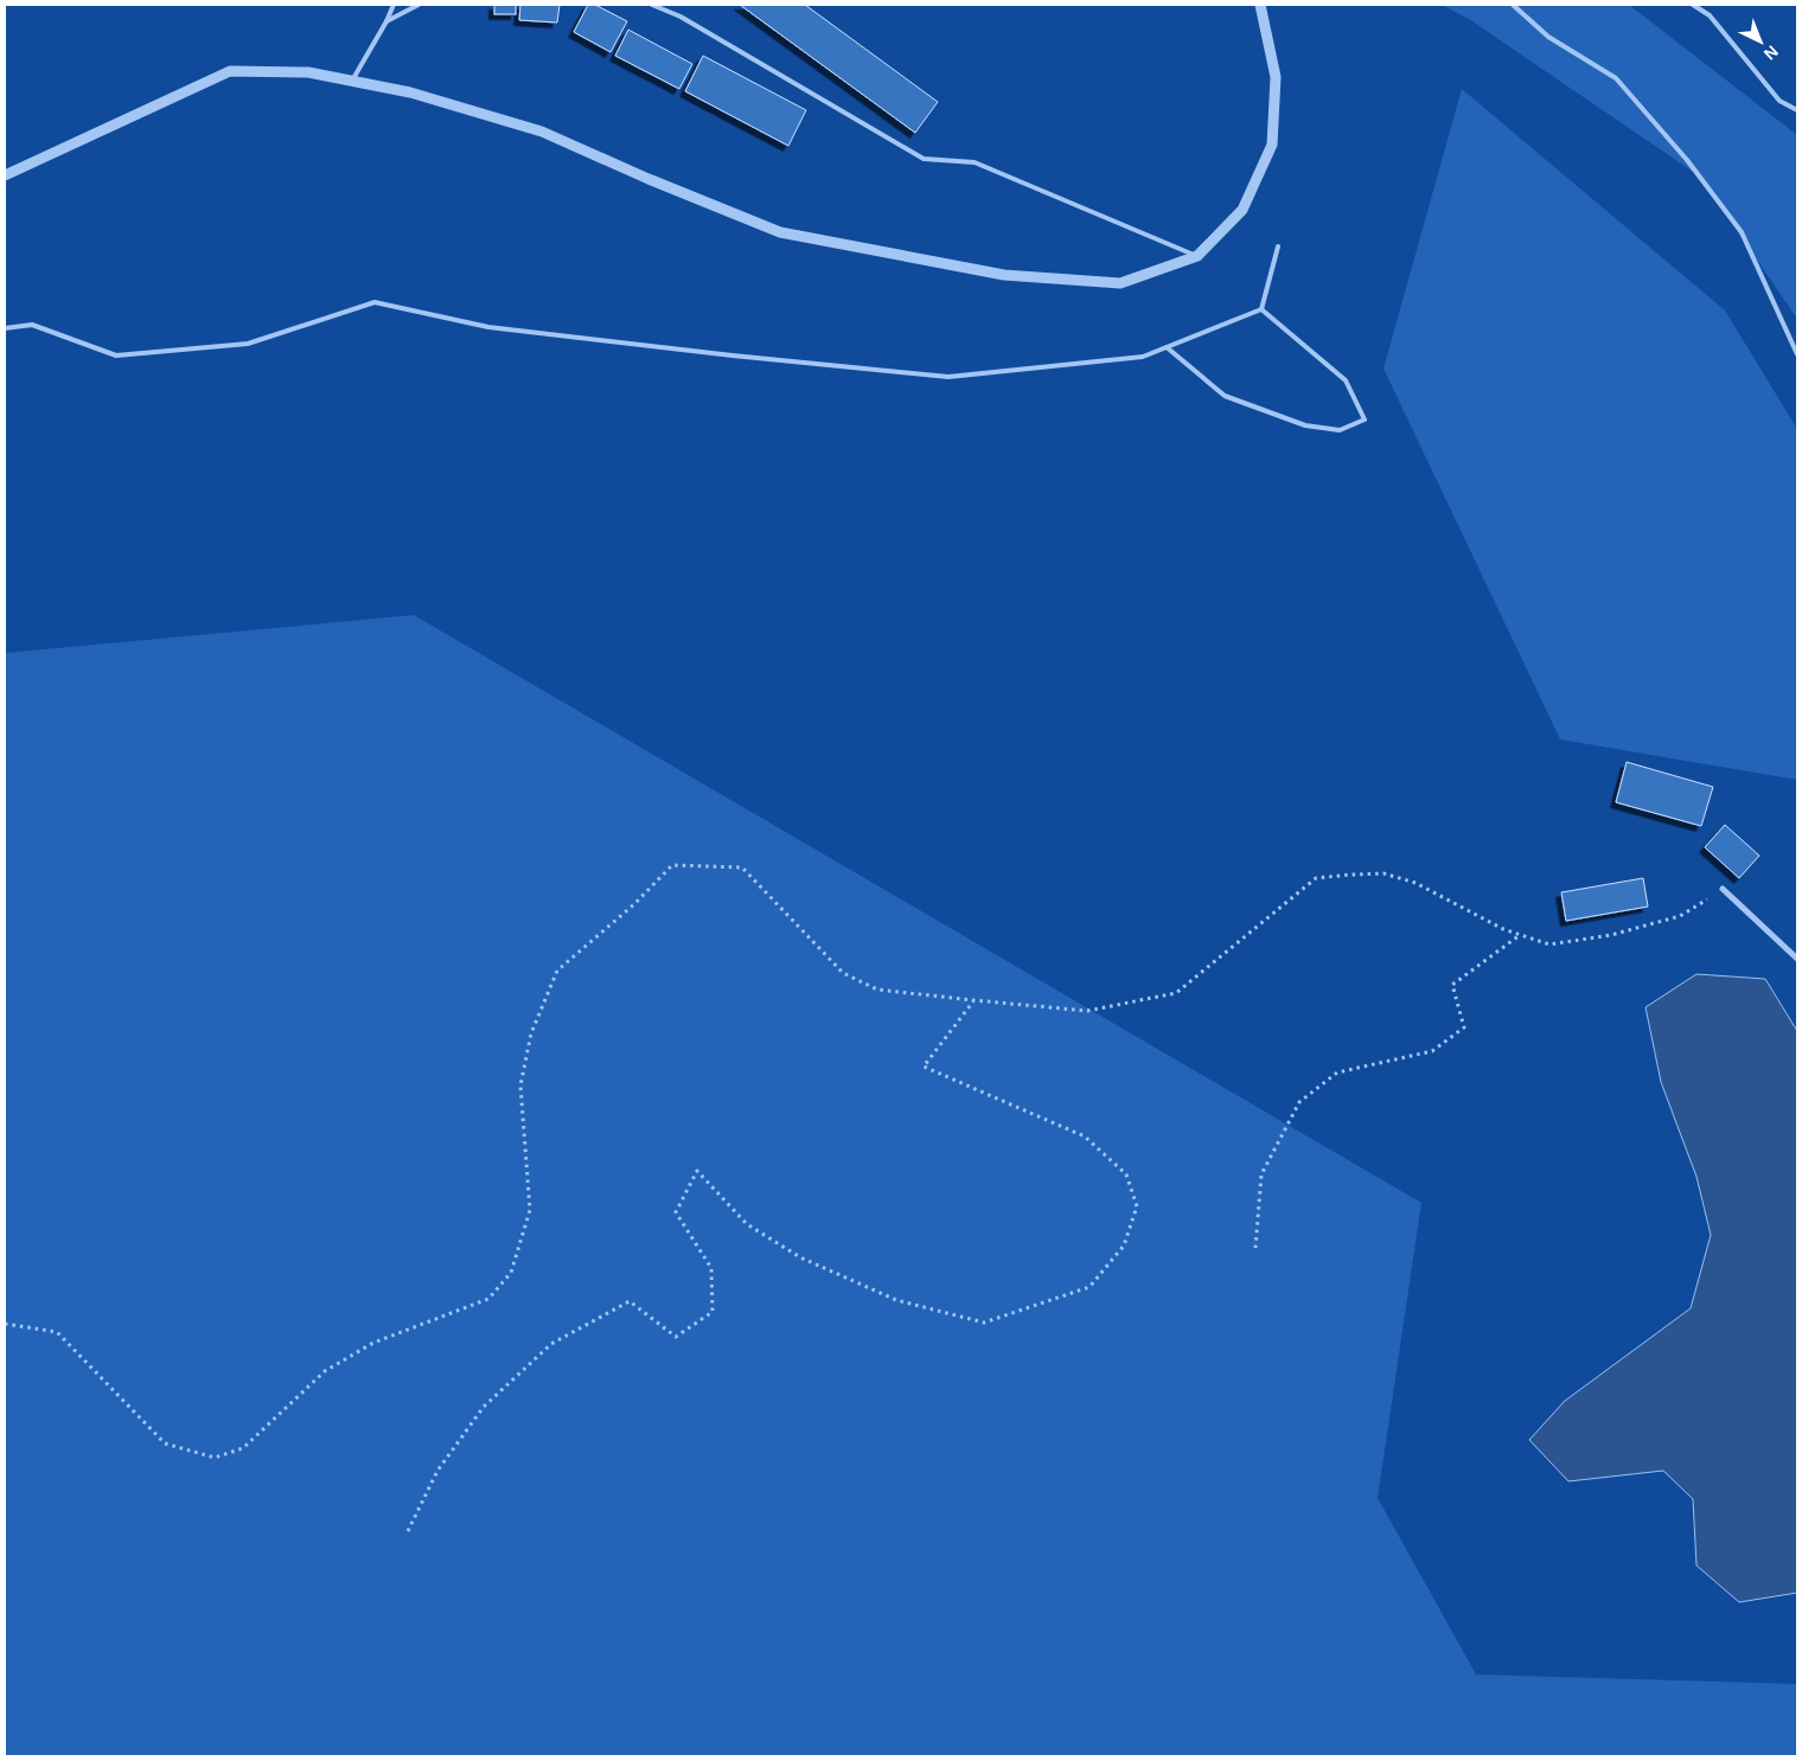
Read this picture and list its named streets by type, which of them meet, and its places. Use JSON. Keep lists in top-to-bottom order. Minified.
{"north":"bottom right"}
